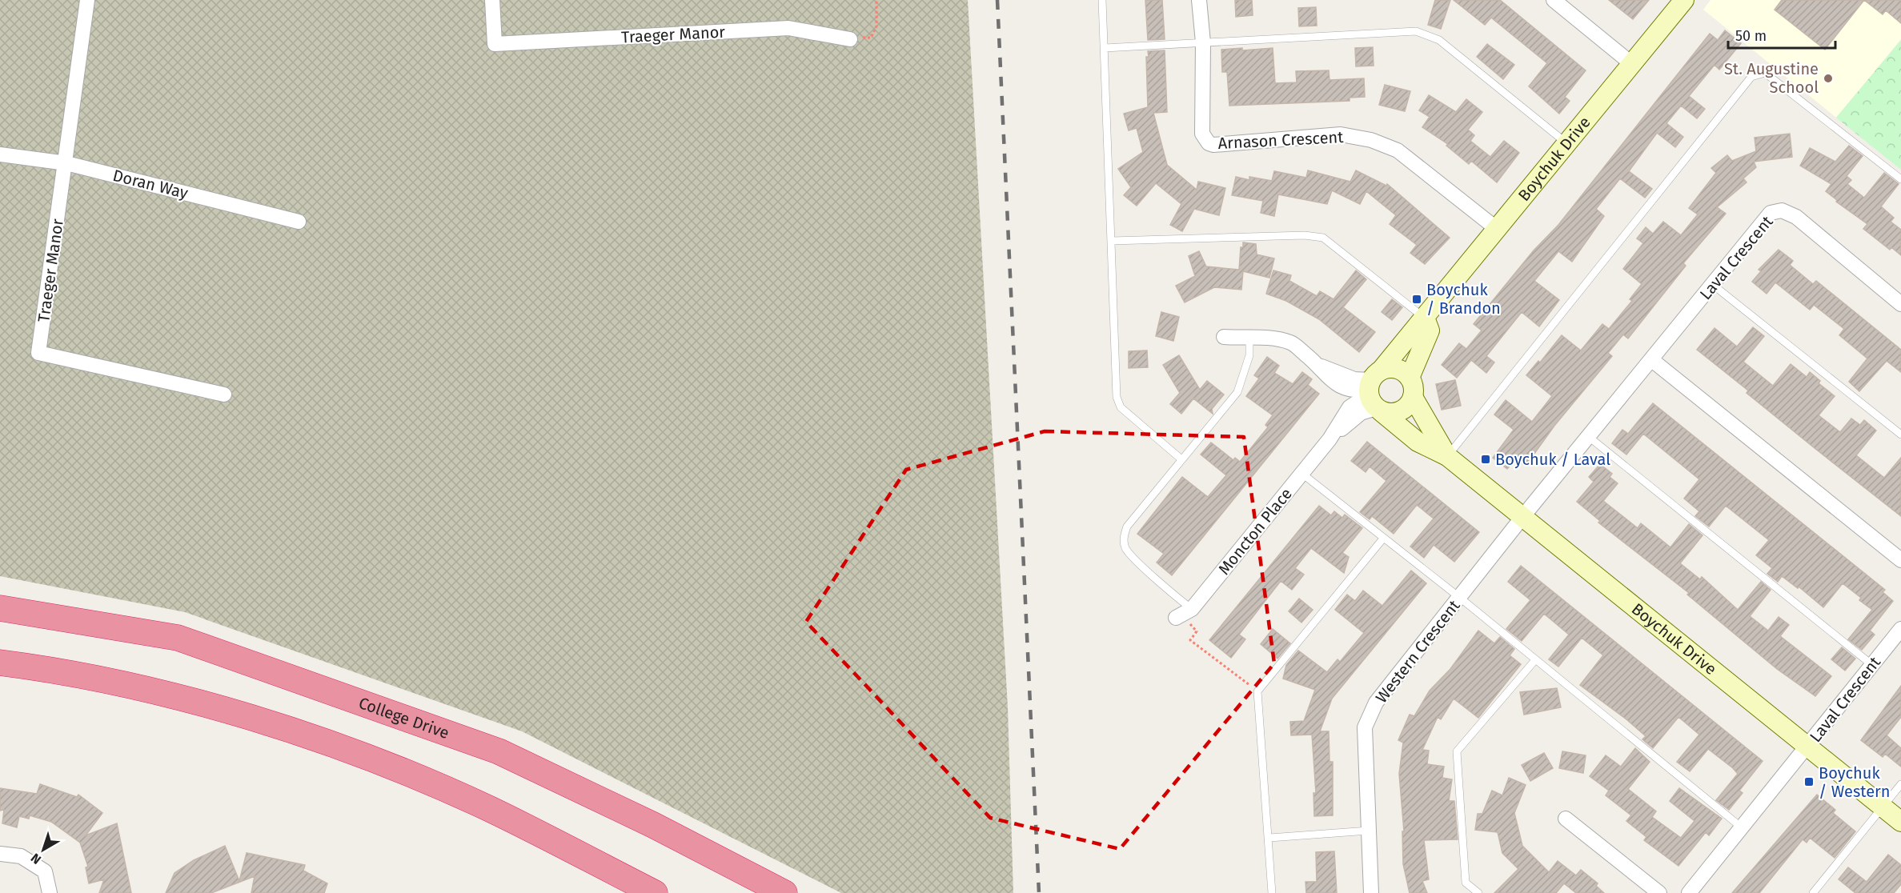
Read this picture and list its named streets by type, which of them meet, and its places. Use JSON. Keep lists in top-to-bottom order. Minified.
{"streets":{"highway":["College Drive"],"street":["Traeger Manor","Arnason Crescent","Boychuk Drive","Doran Way","Laval Crescent","Moncton Place","Western Crescent"]},"crossings":[["Traeger Manor","Doran Way"],["Arnason Crescent","Boychuk Drive"],["Boychuk Drive","Laval Crescent"],["Boychuk Drive","Moncton Place"],["Boychuk Drive","Western Crescent"],["Laval Crescent","Western Crescent"]],"places":{"other":["St. Augustine School"],"transit":["Boychuk / Brandon","Boychuk / Laval","Boychuk / Western"]},"scale_bar":"50 m","north":"bottom left"}
